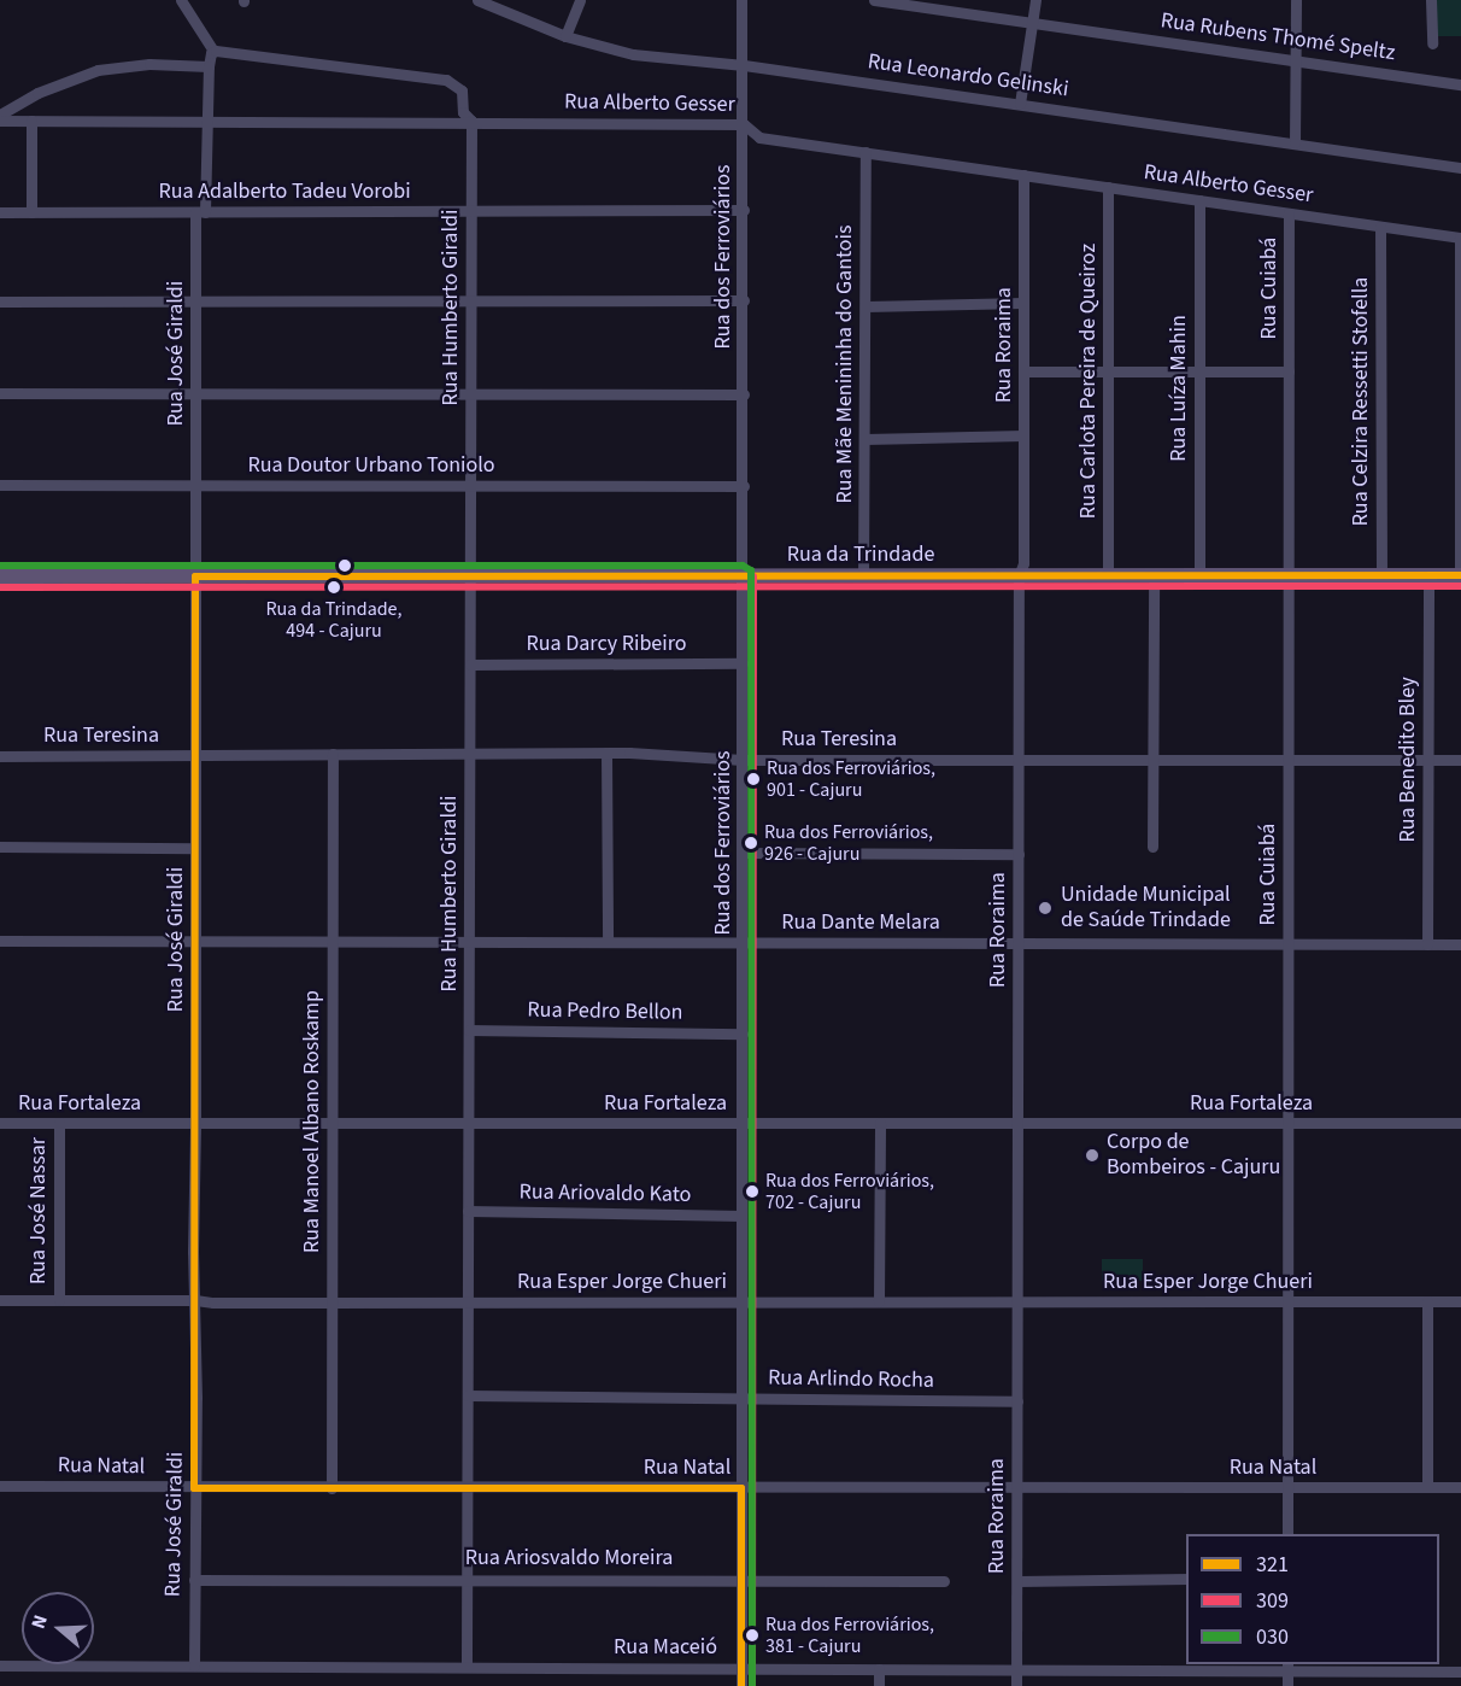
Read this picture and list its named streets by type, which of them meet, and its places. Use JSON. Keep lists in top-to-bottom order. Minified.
{"streets":{"main road":["Rua da Trindade"],"street":["Rua Rubens Thomé Speltz","Rua Leonardo Gelinski","Rua Alberto Gesser","Rua Adalberto Tadeu Vorobi","Rua dos Ferroviários","Rua Cuiabá","Rua Humberto Giraldi","Rua Roraima","Rua José Giraldi","Rua Mãe Menininha do Gantois","Rua Carlota Pereira de Queiroz","Rua Luíza Mahin","Rua Celzira Ressetti Stofella","Rua Doutor Urbano Toniolo","Rua Darcy Ribeiro","Rua Teresina","Rua Benedito Bley","Rua Dante Melara","Rua Pedro Bellon","Rua Fortaleza","Rua Manoel Albano Roskamp","Rua Ariovaldo Kato","Rua José Nassar","Rua Esper Jorge Chueri","Rua Arlindo Rocha","Rua Natal","Rua Ariosvaldo Moreira","Rua Maceió"]},"crossings":[["Rua Leonardo Gelinski","Rua dos Ferroviários"],["Rua Alberto Gesser","Rua dos Ferroviários"],["Rua Alberto Gesser","Rua Cuiabá"],["Rua Alberto Gesser","Rua Humberto Giraldi"],["Rua Alberto Gesser","Rua Roraima"],["Rua Alberto Gesser","Rua José Giraldi"],["Rua Alberto Gesser","Rua Mãe Menininha do Gantois"],["Rua Alberto Gesser","Rua Carlota Pereira de Queiroz"],["Rua Alberto Gesser","Rua Luíza Mahin"],["Rua Alberto Gesser","Rua Celzira Ressetti Stofella"],["Rua Adalberto Tadeu Vorobi","Rua dos Ferroviários"],["Rua Adalberto Tadeu Vorobi","Rua Humberto Giraldi"],["Rua Adalberto Tadeu Vorobi","Rua José Giraldi"],["Rua dos Ferroviários","Rua Doutor Urbano Toniolo"],["Rua dos Ferroviários","Rua da Trindade"],["Rua dos Ferroviários","Rua Darcy Ribeiro"],["Rua dos Ferroviários","Rua Teresina"],["Rua dos Ferroviários","Rua Dante Melara"],["Rua dos Ferroviários","Rua Pedro Bellon"],["Rua dos Ferroviários","Rua Fortaleza"],["Rua dos Ferroviários","Rua Ariovaldo Kato"],["Rua dos Ferroviários","Rua Esper Jorge Chueri"],["Rua dos Ferroviários","Rua Arlindo Rocha"],["Rua dos Ferroviários","Rua Natal"],["Rua dos Ferroviários","Rua Ariosvaldo Moreira"],["Rua dos Ferroviários","Rua Maceió"],["Rua Cuiabá","Rua da Trindade"],["Rua Cuiabá","Rua Teresina"],["Rua Cuiabá","Rua Dante Melara"],["Rua Cuiabá","Rua Fortaleza"],["Rua Cuiabá","Rua Esper Jorge Chueri"],["Rua Cuiabá","Rua Natal"],["Rua Humberto Giraldi","Rua Doutor Urbano Toniolo"],["Rua Humberto Giraldi","Rua da Trindade"],["Rua Humberto Giraldi","Rua Darcy Ribeiro"],["Rua Humberto Giraldi","Rua Teresina"],["Rua Humberto Giraldi","Rua Dante Melara"],["Rua Humberto Giraldi","Rua Pedro Bellon"],["Rua Humberto Giraldi","Rua Fortaleza"],["Rua Humberto Giraldi","Rua Ariovaldo Kato"],["Rua Humberto Giraldi","Rua Esper Jorge Chueri"],["Rua Humberto Giraldi","Rua Arlindo Rocha"],["Rua Humberto Giraldi","Rua Natal"],["Rua Humberto Giraldi","Rua Ariosvaldo Moreira"],["Rua Humberto Giraldi","Rua Maceió"],["Rua Roraima","Rua da Trindade"],["Rua Roraima","Rua Teresina"],["Rua Roraima","Rua Dante Melara"],["Rua Roraima","Rua Fortaleza"],["Rua Roraima","Rua Esper Jorge Chueri"],["Rua Roraima","Rua Arlindo Rocha"],["Rua Roraima","Rua Natal"],["Rua Roraima","Rua Maceió"],["Rua José Giraldi","Rua Doutor Urbano Toniolo"],["Rua José Giraldi","Rua da Trindade"],["Rua José Giraldi","Rua Teresina"],["Rua José Giraldi","Rua Dante Melara"],["Rua José Giraldi","Rua Fortaleza"],["Rua José Giraldi","Rua Esper Jorge Chueri"],["Rua José Giraldi","Rua Natal"],["Rua José Giraldi","Rua Ariosvaldo Moreira"],["Rua José Giraldi","Rua Maceió"],["Rua Mãe Menininha do Gantois","Rua da Trindade"],["Rua Carlota Pereira de Queiroz","Rua da Trindade"],["Rua Luíza Mahin","Rua da Trindade"],["Rua Celzira Ressetti Stofella","Rua da Trindade"],["Rua da Trindade","Rua Benedito Bley"],["Rua Teresina","Rua Benedito Bley"],["Rua Teresina","Rua Manoel Albano Roskamp"],["Rua Benedito Bley","Rua Dante Melara"],["Rua Dante Melara","Rua Manoel Albano Roskamp"],["Rua Fortaleza","Rua Manoel Albano Roskamp"],["Rua Fortaleza","Rua José Nassar"],["Rua Manoel Albano Roskamp","Rua Esper Jorge Chueri"],["Rua Manoel Albano Roskamp","Rua Natal"],["Rua José Nassar","Rua Esper Jorge Chueri"]],"places":["Rua da Trindade, 494 - Cajuru","Rua dos Ferroviários, 901 - Cajuru","Rua dos Ferroviários, 926 - Cajuru","Unidade Municipal de Saúde Trindade","Corpo de Bombeiros - Cajuru","Rua dos Ferroviários, 702 - Cajuru","Rua dos Ferroviários, 381 - Cajuru"],"lines":["transit line 030","transit line 321","transit line 309"],"legend":["321","309","030"],"north":"left"}
